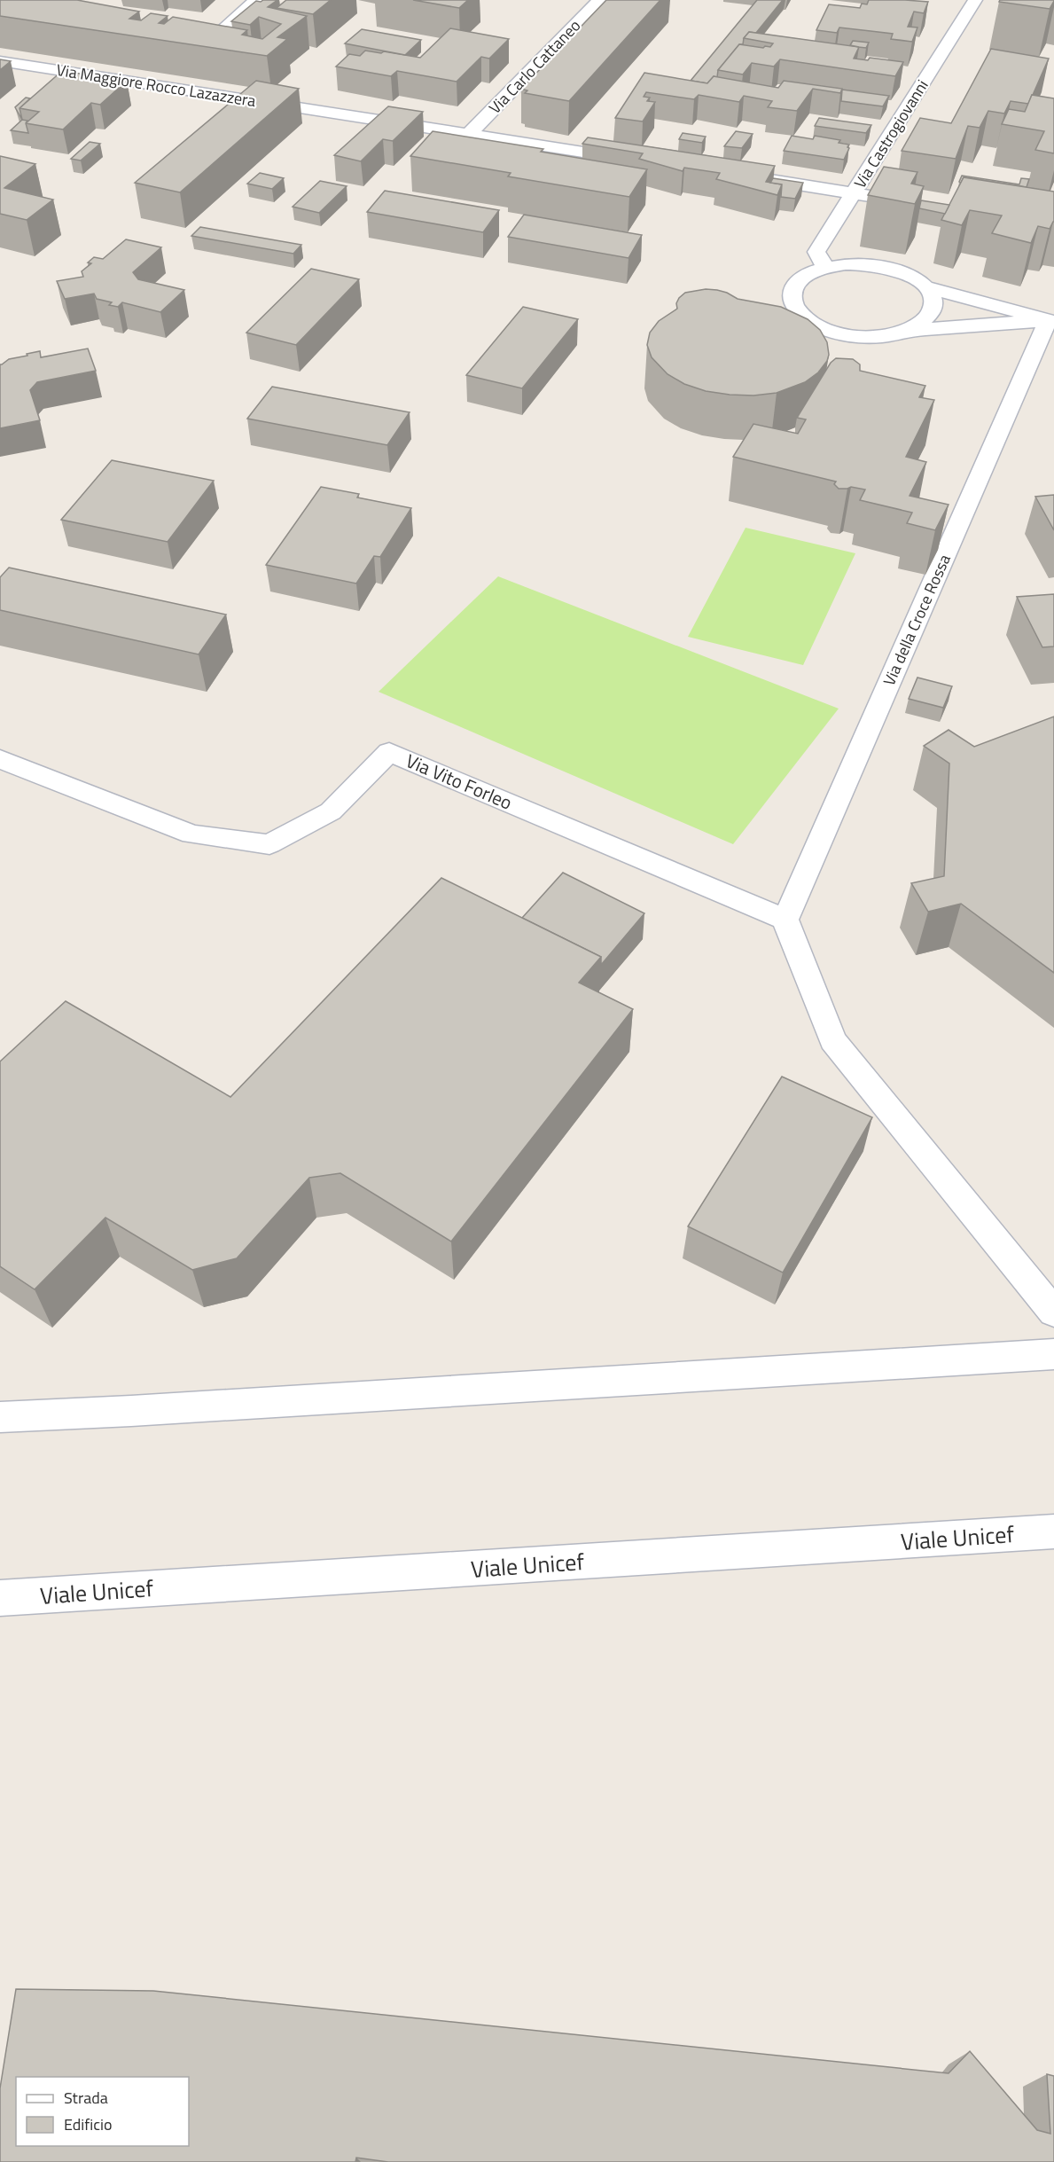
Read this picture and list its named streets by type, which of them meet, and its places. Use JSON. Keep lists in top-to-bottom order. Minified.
{"streets":{"street":["Via Carlo Cattaneo","Via Maggiore Rocco Lazazzera","Via Castrogiovanni","Via della Croce Rossa","Via Vito Forleo","Viale Unicef"]},"crossings":[["Via Carlo Cattaneo","Via Maggiore Rocco Lazazzera"],["Via della Croce Rossa","Via Vito Forleo"]],"legend":["Strada","Edificio"]}
